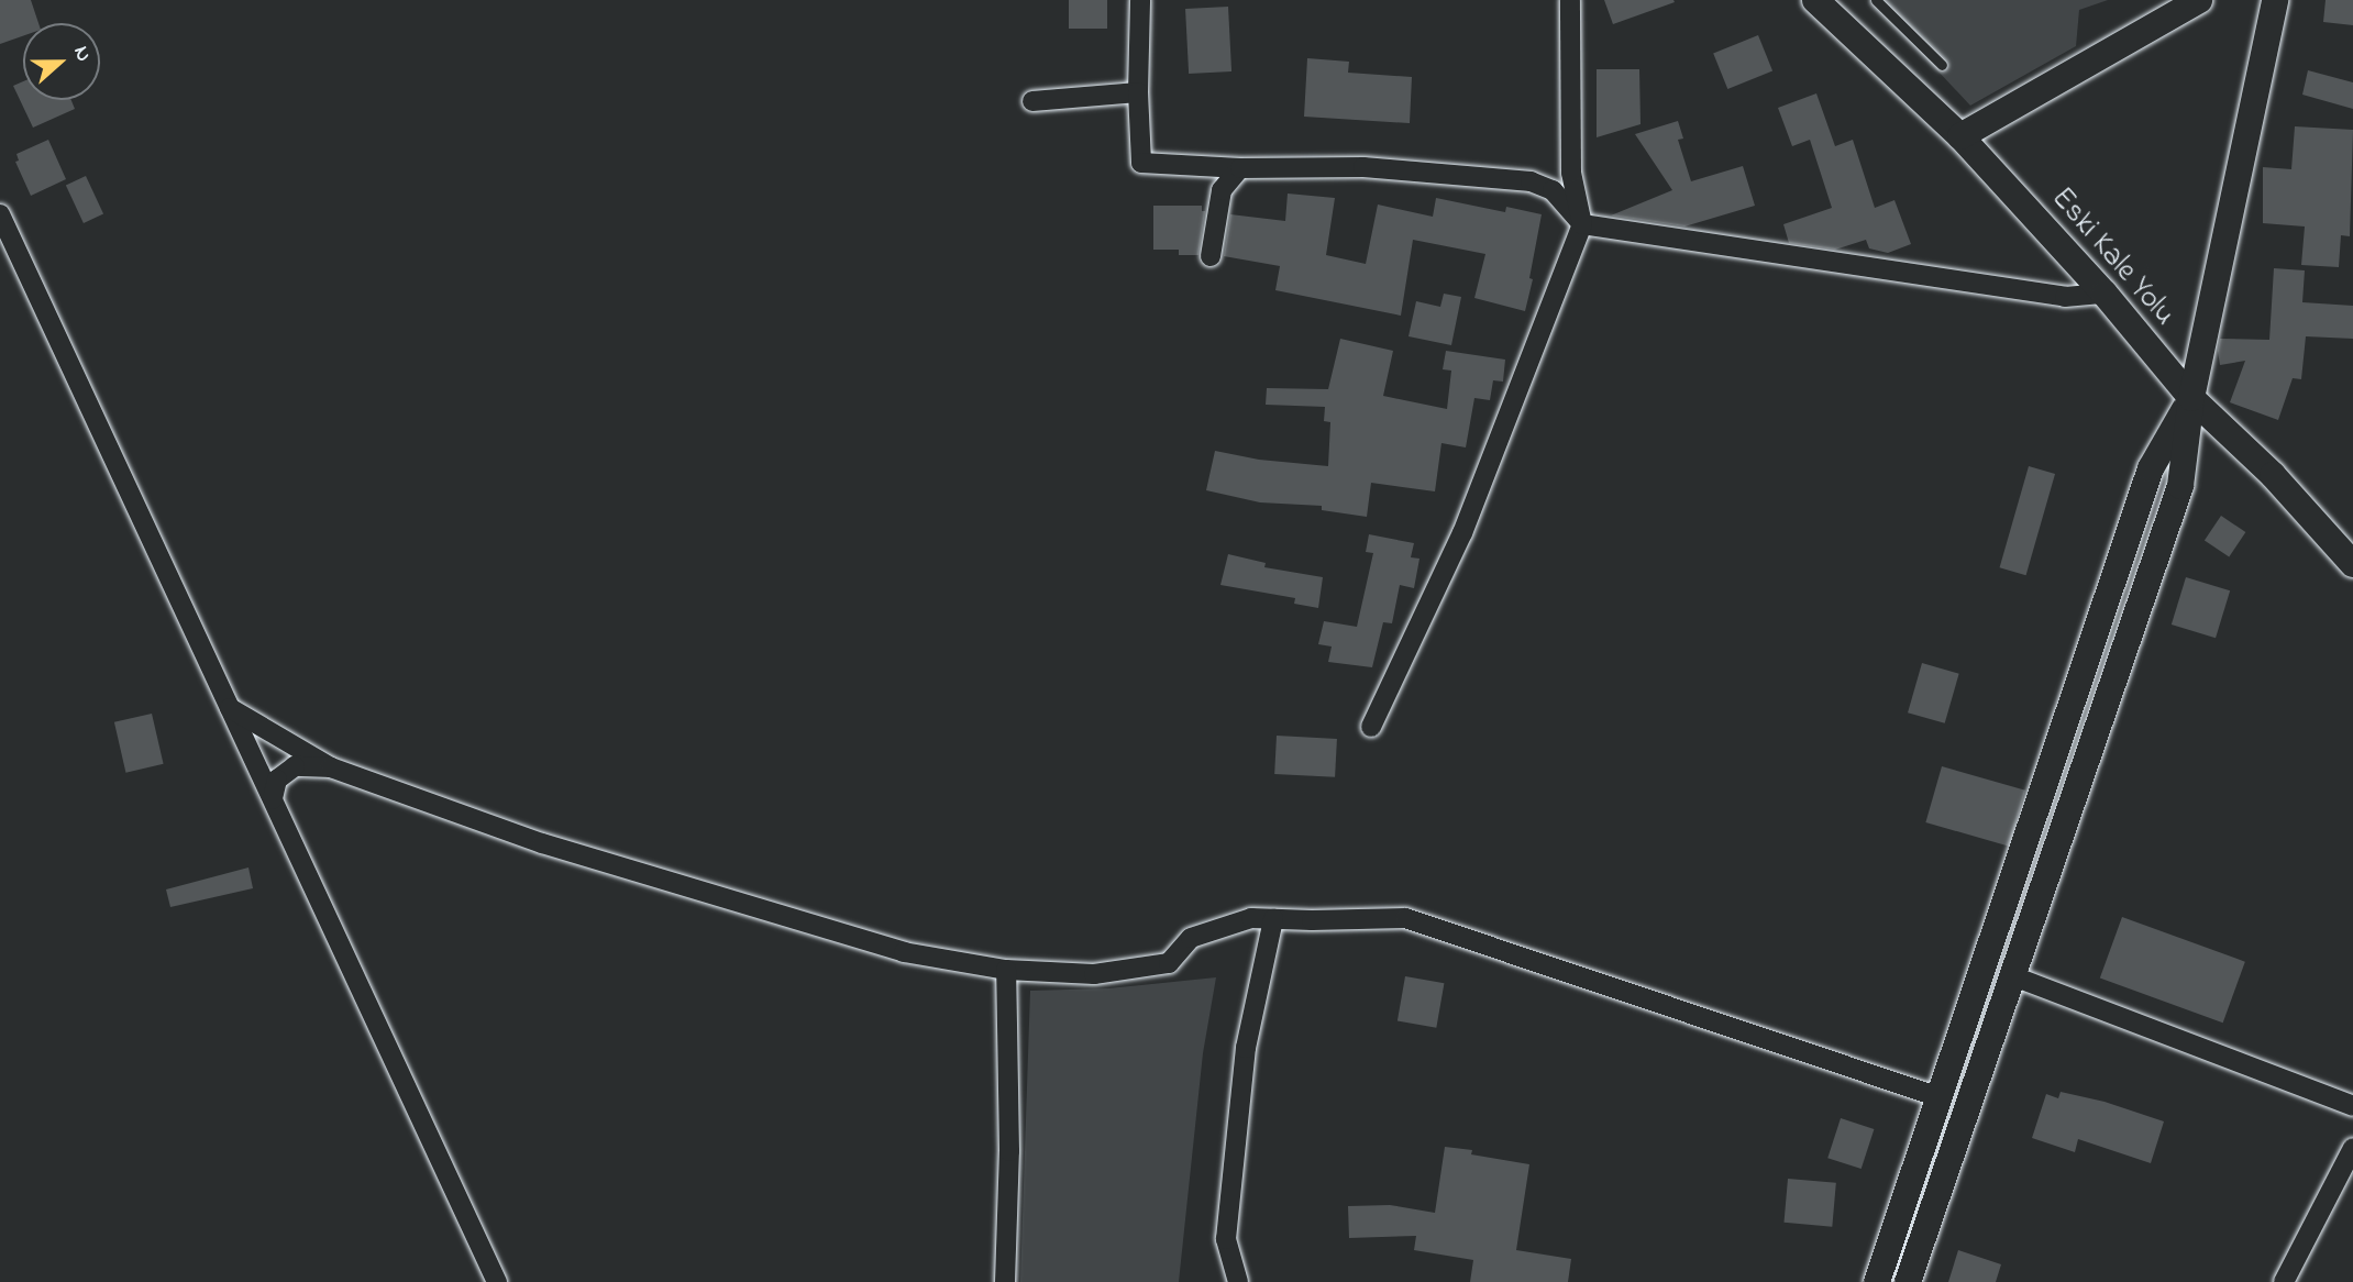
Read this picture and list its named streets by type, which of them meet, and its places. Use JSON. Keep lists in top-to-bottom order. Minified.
{"streets":{"street":["Eski Kale Yolu"]},"north":"right"}
